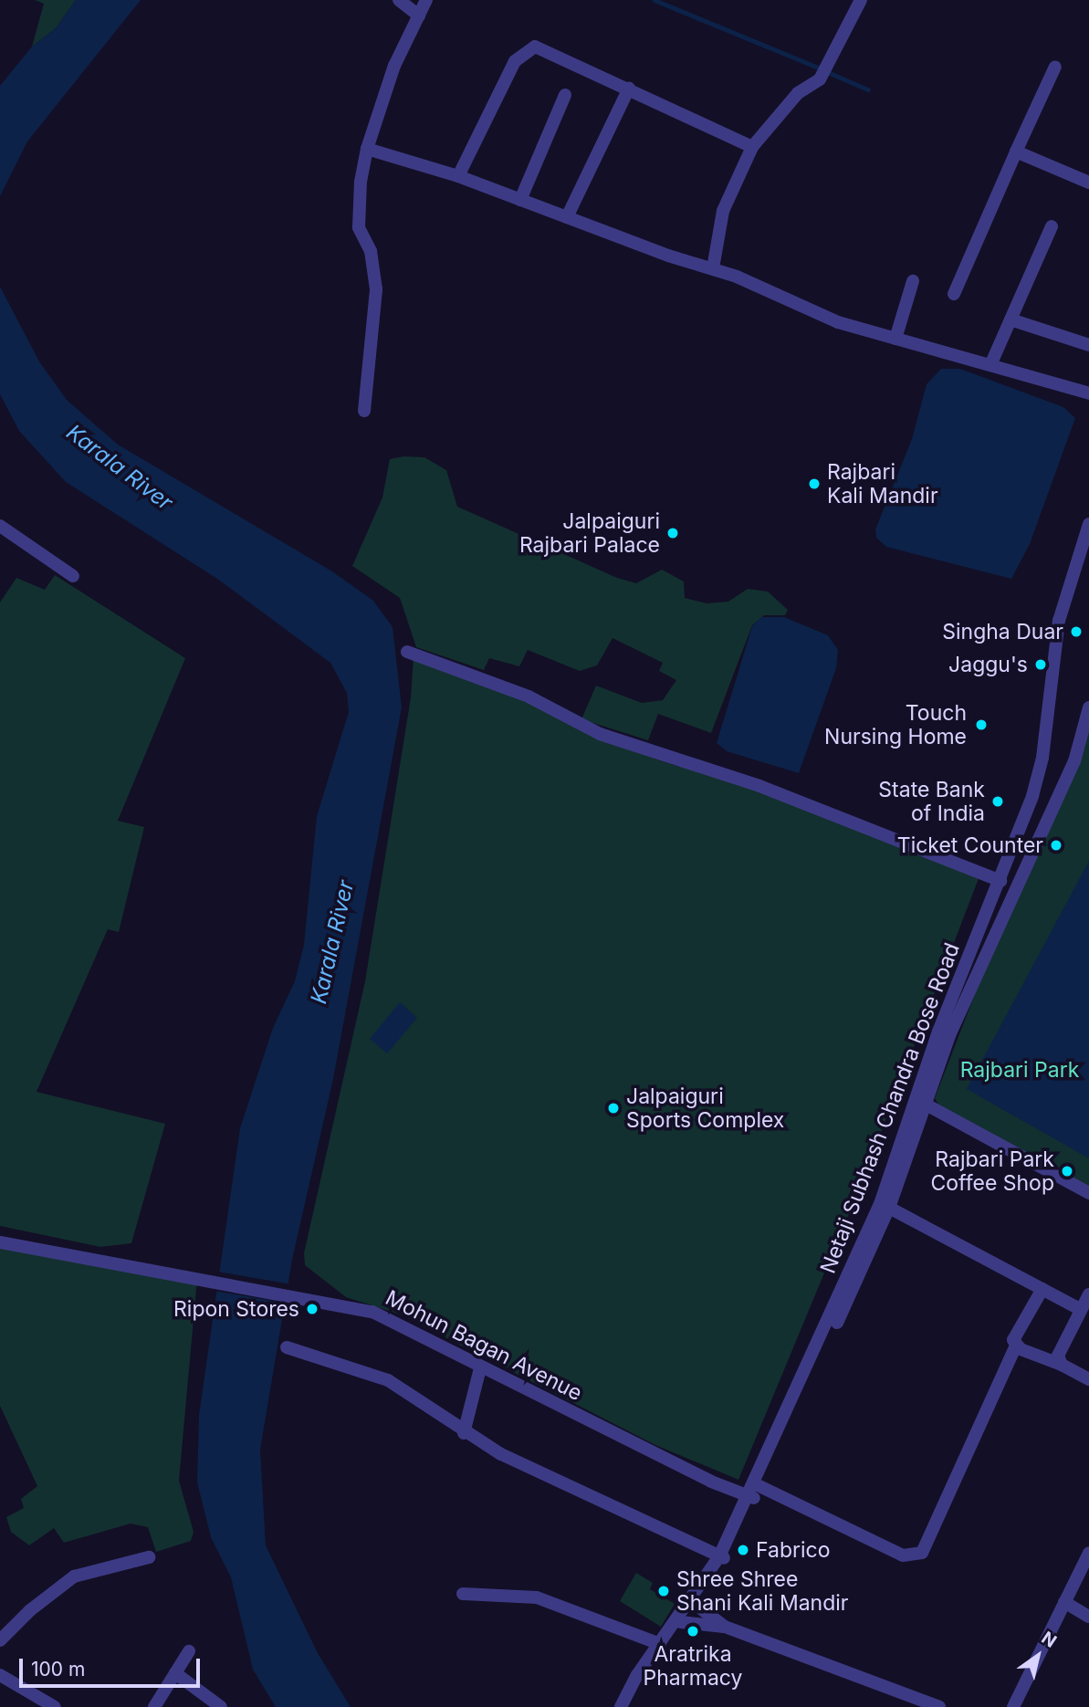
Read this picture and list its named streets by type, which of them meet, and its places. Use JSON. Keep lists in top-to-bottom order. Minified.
{"streets":{"street":["Netaji Subhash Chandra Bose Road","Mohun Bagan Avenue"]},"crossings":[["Netaji Subhash Chandra Bose Road","Mohun Bagan Avenue"]],"water":["Karala River"],"parks":["Rajbari Park"],"places":["Rajbari Kali Mandir","Jalpaiguri Rajbari Palace","Singha Duar","Jaggu's","Touch Nursing Home","State Bank of India","Ticket Counter","Jalpaiguri Sports Complex","Rajbari Park Coffee Shop","Ripon Stores","Fabrico","Shree Shree Shani Kali Mandir","Aratrika Pharmacy"],"scale_bar":"100 m","north":"top right"}
